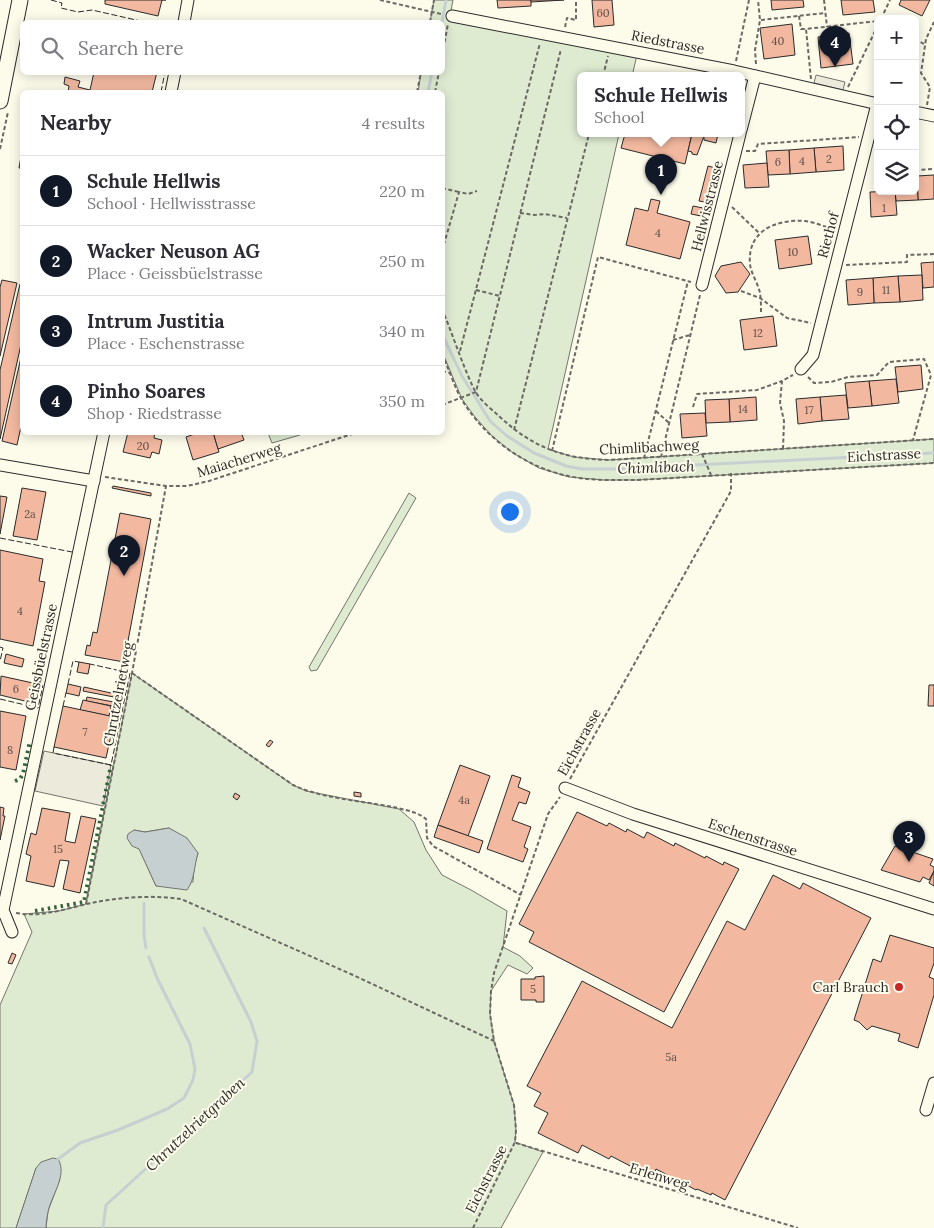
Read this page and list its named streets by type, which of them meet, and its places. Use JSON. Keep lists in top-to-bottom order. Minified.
{"streets":{"street":["Riedstrasse","Hellwisstrasse","Riethof","Geissbüelstrasse","Eschenstrasse"],"path":["Chimlibachweg","Eichstrasse","Maiacherweg","Chrutzelrietweg","Erlenweg"]},"crossings":[["Eichstrasse","Eschenstrasse"],["Eichstrasse","Erlenweg"],["Maiacherweg","Geissbüelstrasse"],["Maiacherweg","Chrutzelrietweg"]],"water":["Chimlibach","Chrutzelrietgraben"],"places":["Carl Brauch"],"house_numbers":["60","40","2","4","6","1","4","10","11","9","12","14","17","20","2a","4","6","7","8","4a","15","5","5a"],"page":{"map_buttons":["+","−"],"search":"Search here","pins":["4","1","2","3"],"popup":["Schule Hellwis","School"],"heading":["Nearby","4 results"],"list":[{"mark":"1","name":"Schule Hellwis","note":"School · Hellwisstrasse","value":"220 m"},{"mark":"2","name":"Wacker Neuson AG","note":"Place · Geissbüelstrasse","value":"250 m"},{"mark":"3","name":"Intrum Justitia","note":"Place · Eschenstrasse","value":"340 m"},{"mark":"4","name":"Pinho Soares","note":"Shop · Riedstrasse","value":"350 m"}]}}
